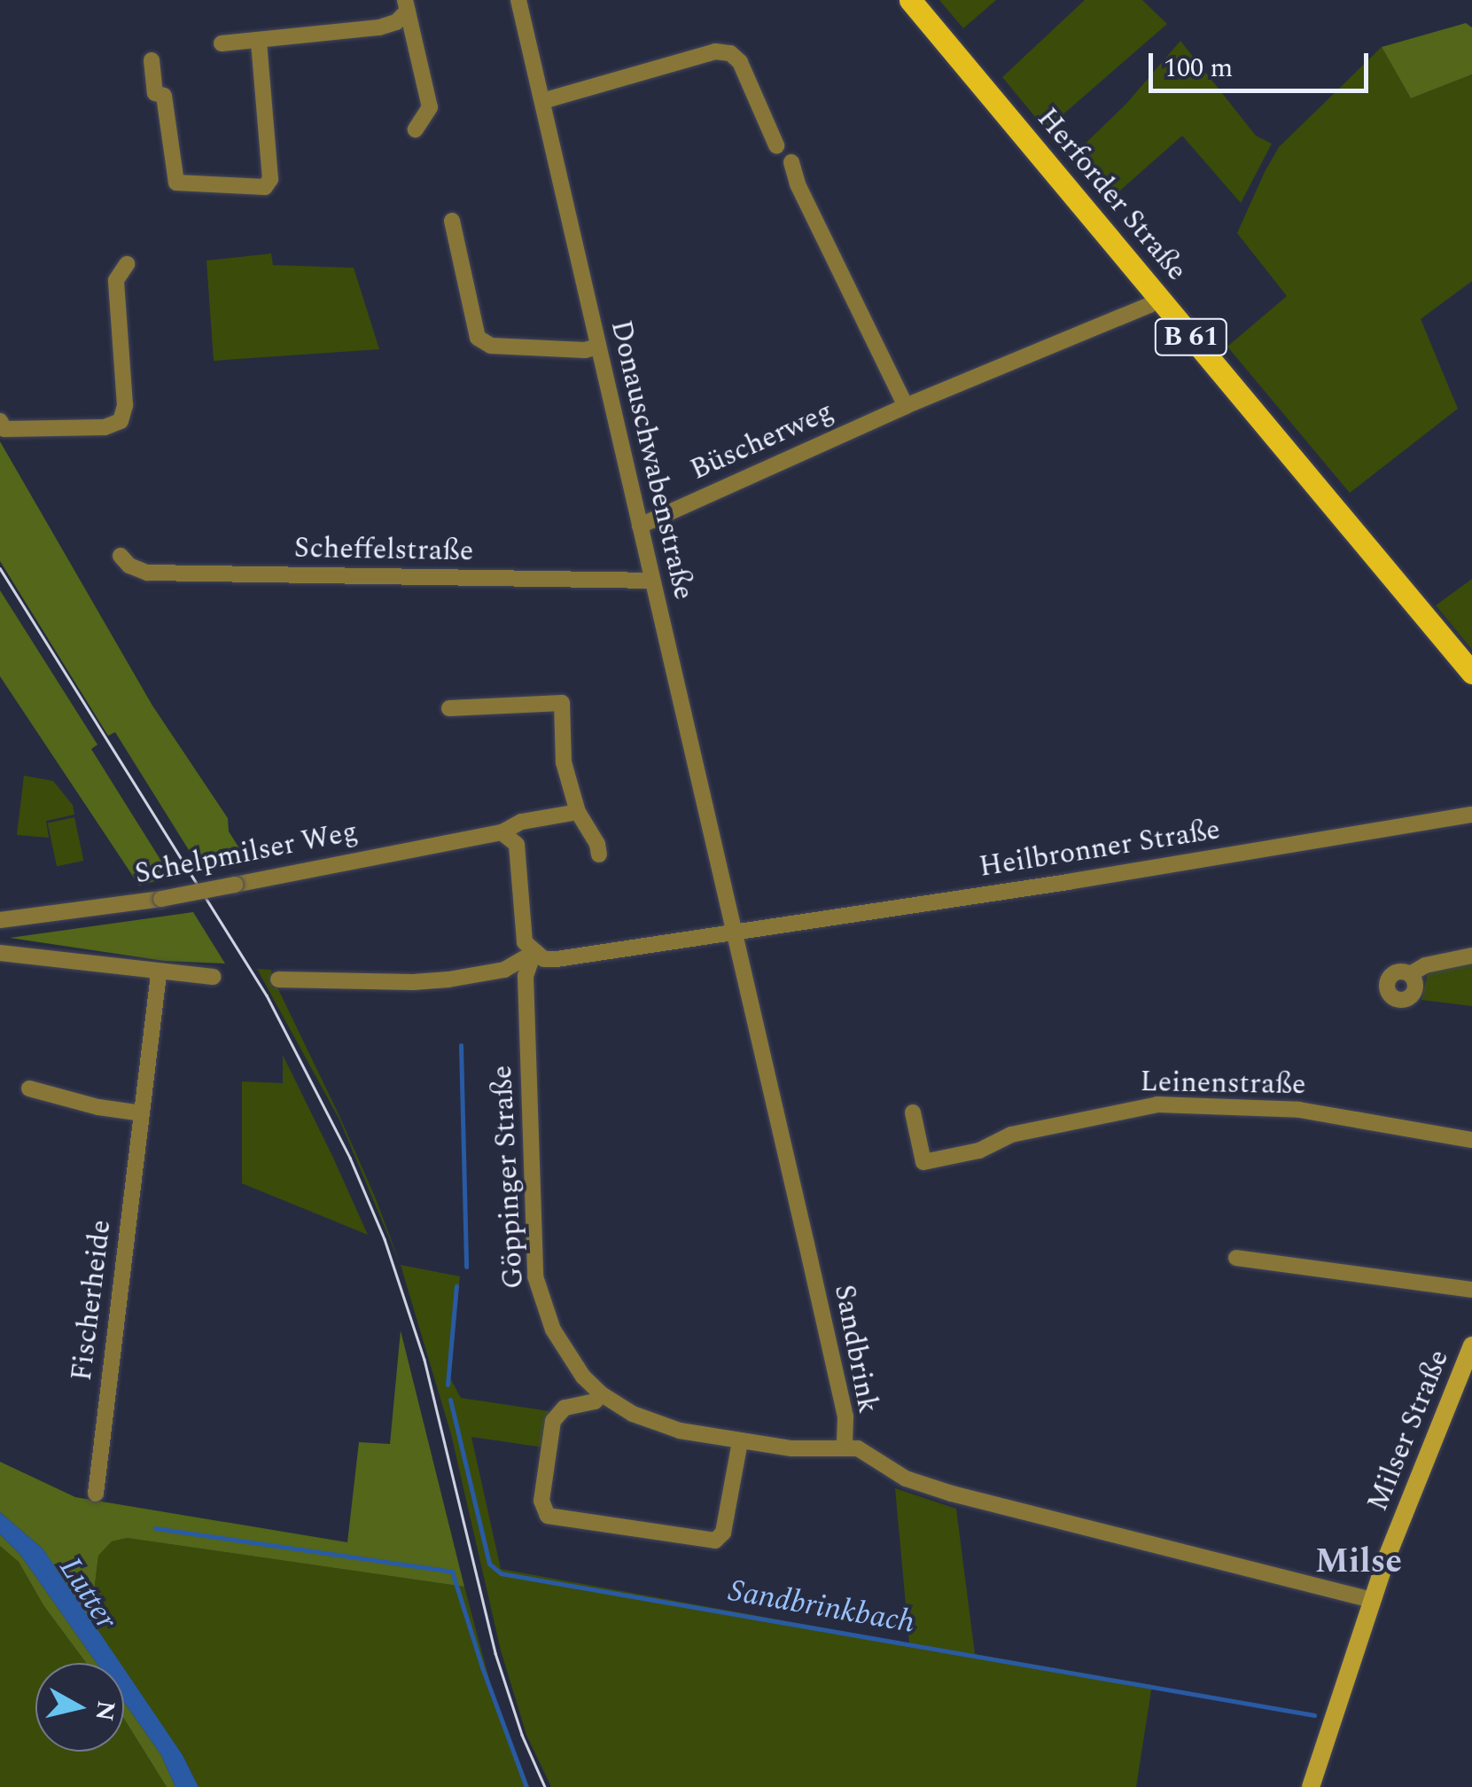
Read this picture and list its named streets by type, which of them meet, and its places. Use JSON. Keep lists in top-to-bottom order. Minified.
{"streets":{"main road":["Herforder Straße","B 61","Milser Straße"],"street":["Büscherweg","Donauschwabenstraße","Scheffelstraße","Heilbronner Straße","Schelpmilser Weg","Leinenstraße","Göppinger Straße","Fischerheide","Sandbrink"]},"crossings":[["Herforder Straße","Büscherweg"],["Büscherweg","Donauschwabenstraße"],["Donauschwabenstraße","Scheffelstraße"],["Donauschwabenstraße","Heilbronner Straße"],["Donauschwabenstraße","Sandbrink"],["Heilbronner Straße","Göppinger Straße"],["Heilbronner Straße","Sandbrink"],["Göppinger Straße","Sandbrink"],["Sandbrink","Milser Straße"]],"districts":["Milse"],"water":["Lutter","Sandbrinkbach"],"scale_bar":"100 m","north":"right"}
